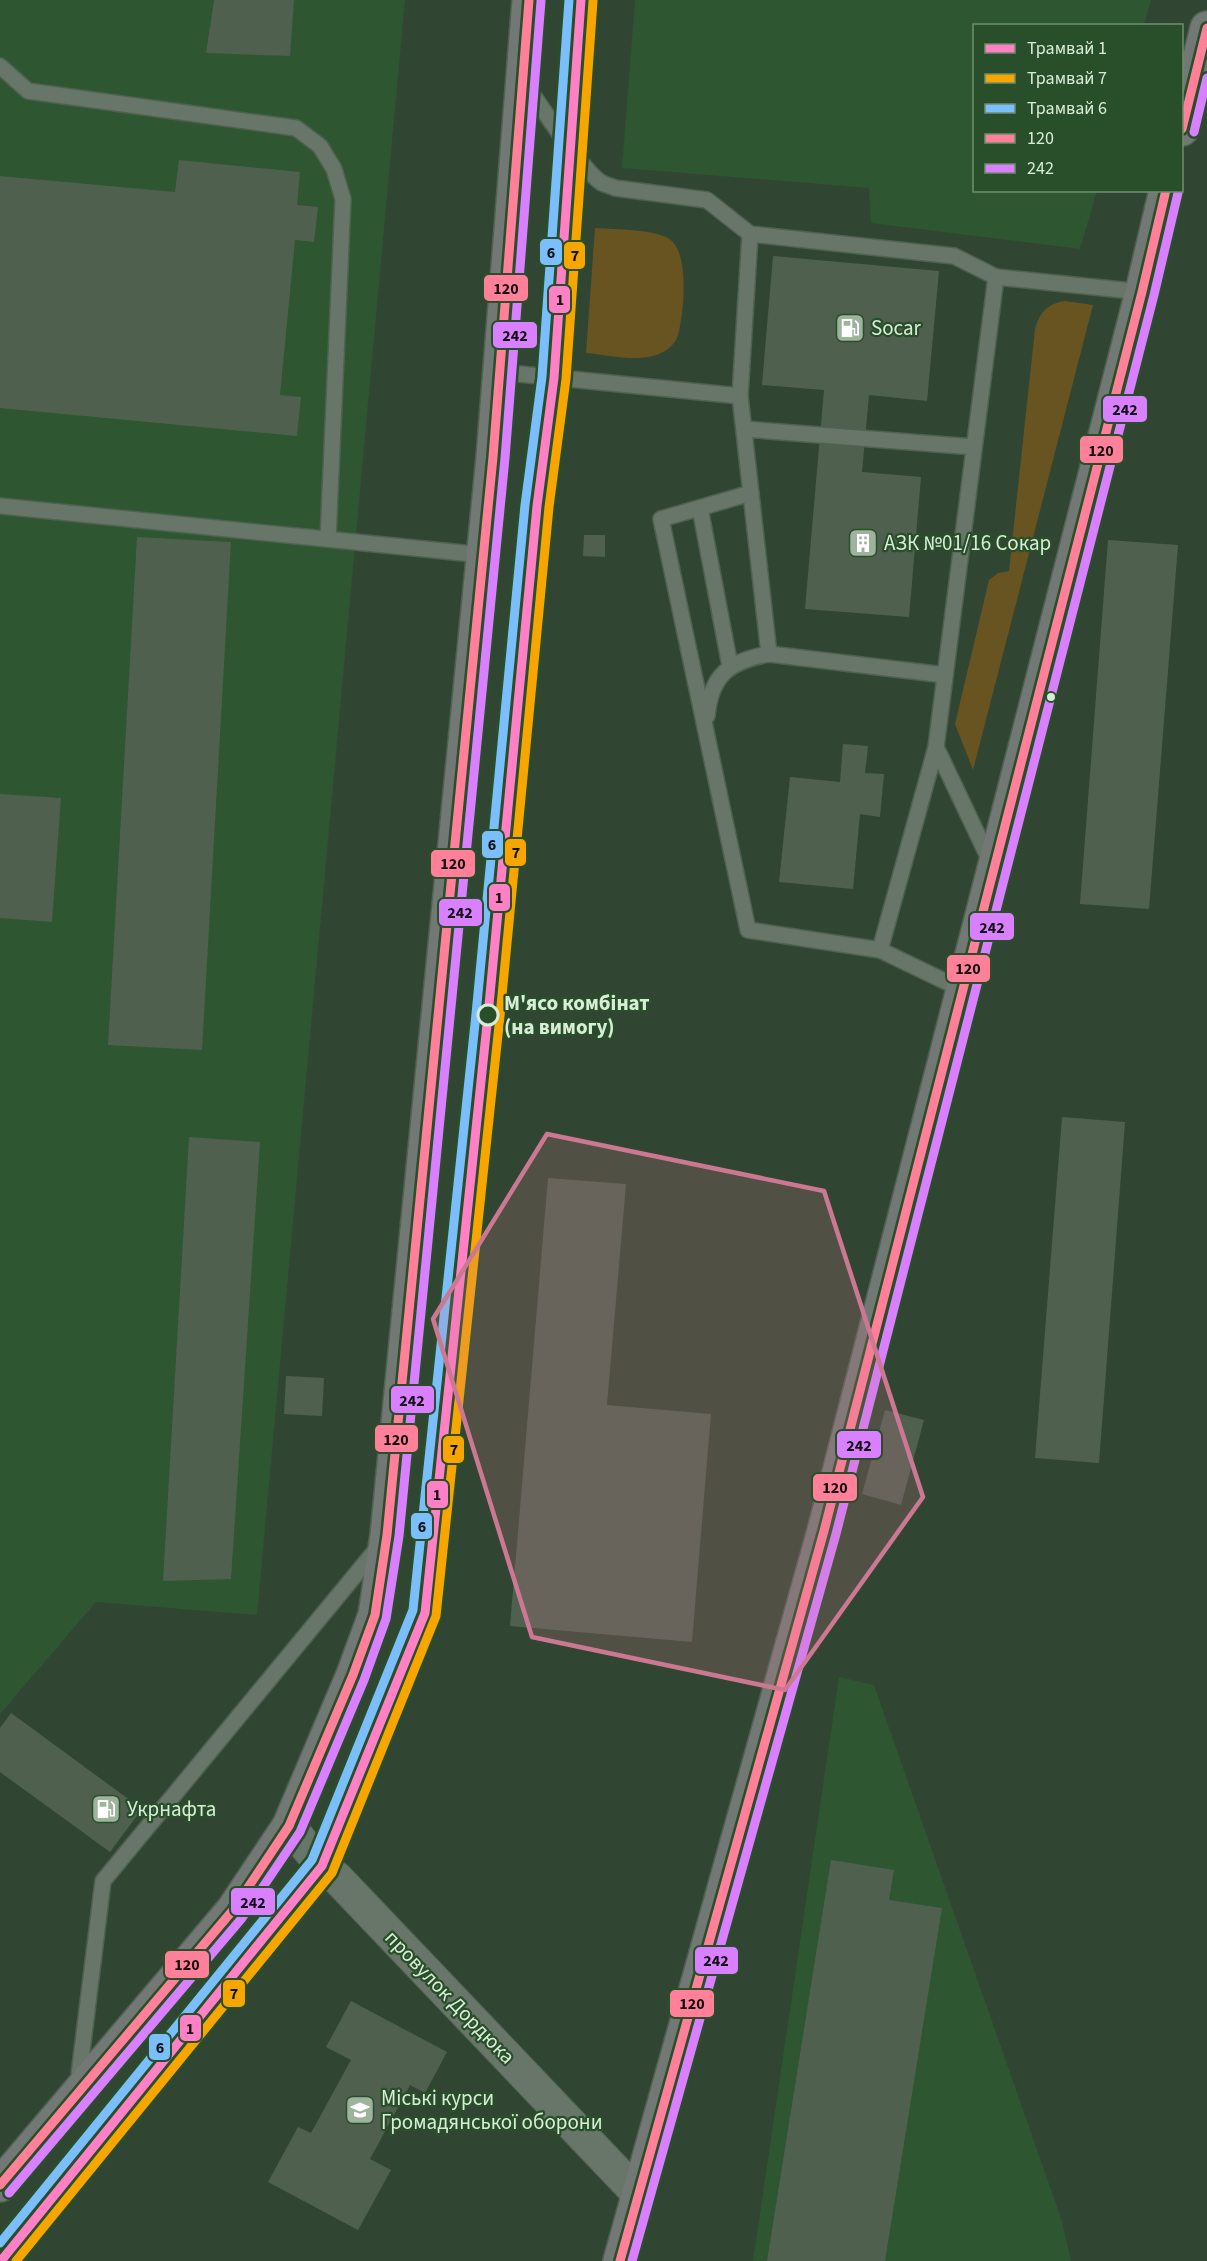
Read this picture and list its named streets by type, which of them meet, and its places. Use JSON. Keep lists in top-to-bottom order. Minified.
{"streets":{"street":["провулок Дордюка"]},"places":{"fuel station":["Socar","Укрнафта"],"building":["АЗК №01/16 Сокар"],"other":["М'ясо комбінат (на вимогу)"],"school or university":["Міські курси Громадянської оборони"]},"lines":["tram line 1","tram line 6","transit line 120","tram line 7","transit line 242"],"legend":["Трамвай 1","Трамвай 7","Трамвай 6","120","242"]}
